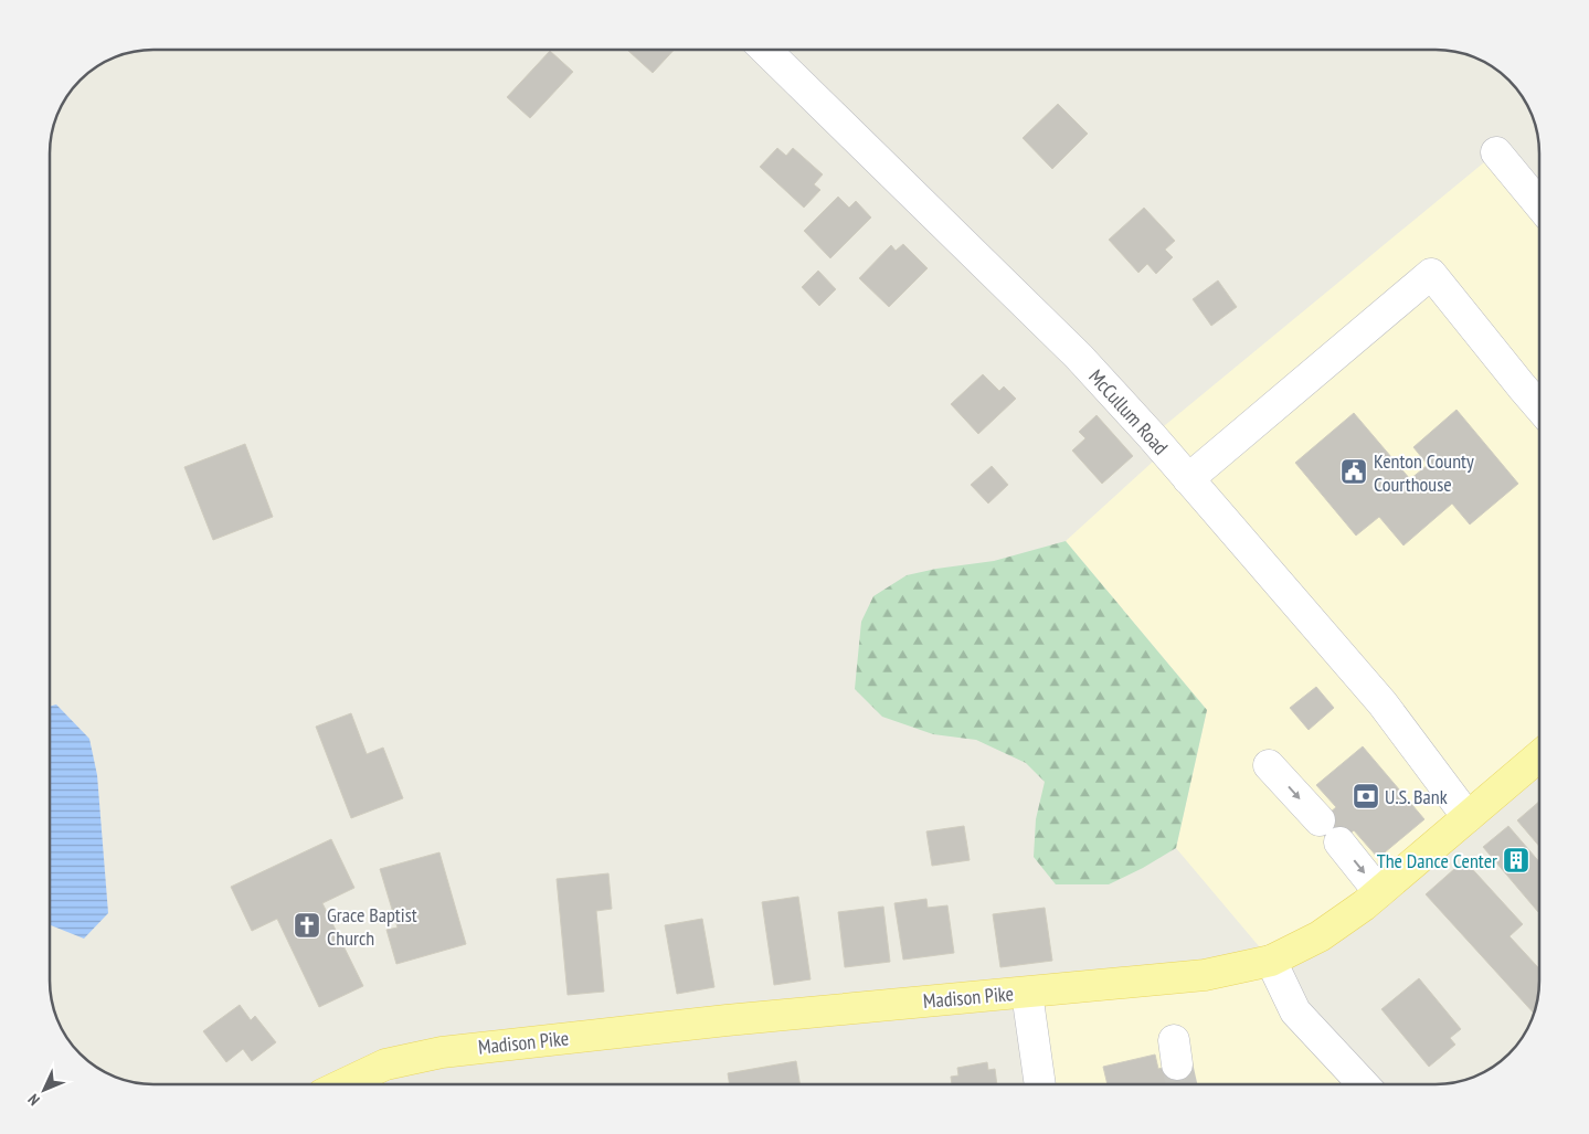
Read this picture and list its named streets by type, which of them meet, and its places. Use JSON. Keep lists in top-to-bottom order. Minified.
{"streets":{"main road":["Madison Pike"],"street":["McCullum Road"]},"crossings":[["McCullum Road","Madison Pike"]],"places":{"public building":["Kenton County Courthouse"],"bank":["U.S. Bank"],"building":["The Dance Center"],"church":["Grace Baptist Church"]},"north":"bottom left"}
